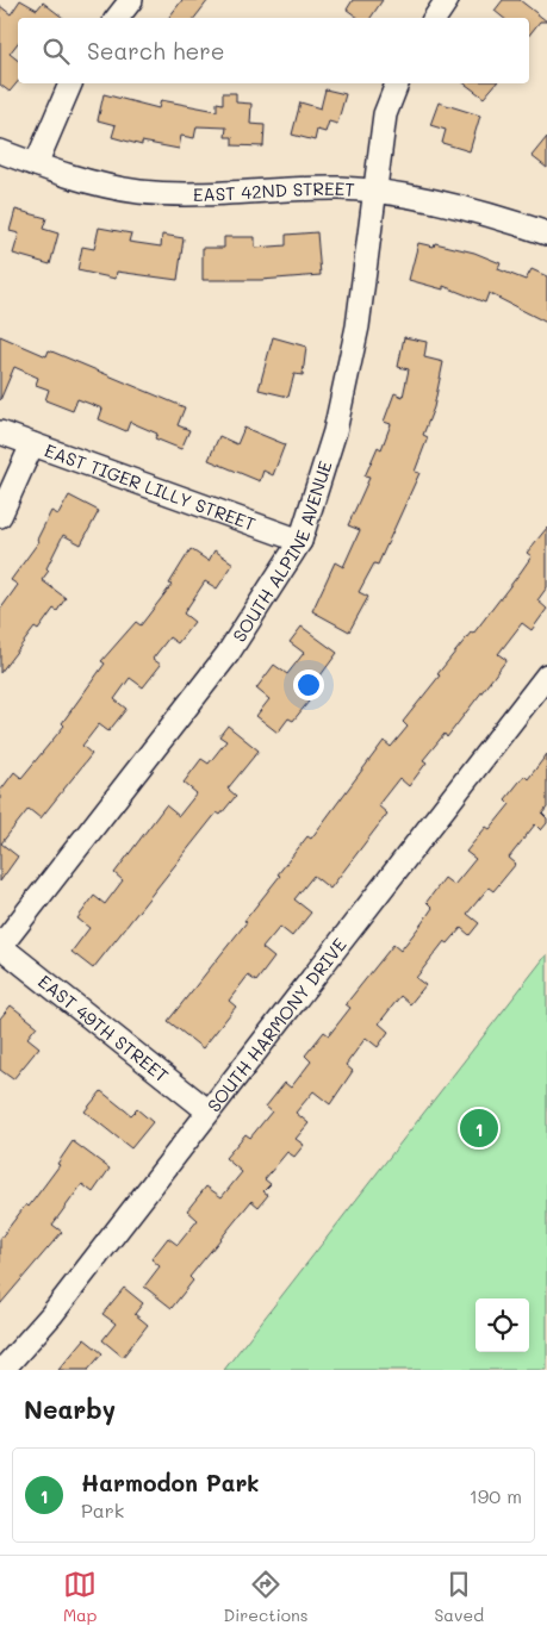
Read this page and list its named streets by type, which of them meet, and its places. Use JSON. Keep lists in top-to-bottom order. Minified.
{"streets":{"street":["EAST 42ND STREET","EAST TIGER LILLY STREET","SOUTH ALPINE AVENUE","SOUTH HARMONY DRIVE","EAST 49TH STREET"]},"crossings":[["EAST 42ND STREET","SOUTH ALPINE AVENUE"],["EAST TIGER LILLY STREET","SOUTH ALPINE AVENUE"],["SOUTH ALPINE AVENUE","EAST 49TH STREET"],["SOUTH HARMONY DRIVE","EAST 49TH STREET"]],"page":{"search":"Search here","pins":"1","heading":"Nearby","list":[{"mark":"1","name":"Harmodon Park","note":"Park","value":"190 m"}],"nav":["Map","Directions","Saved"]}}
